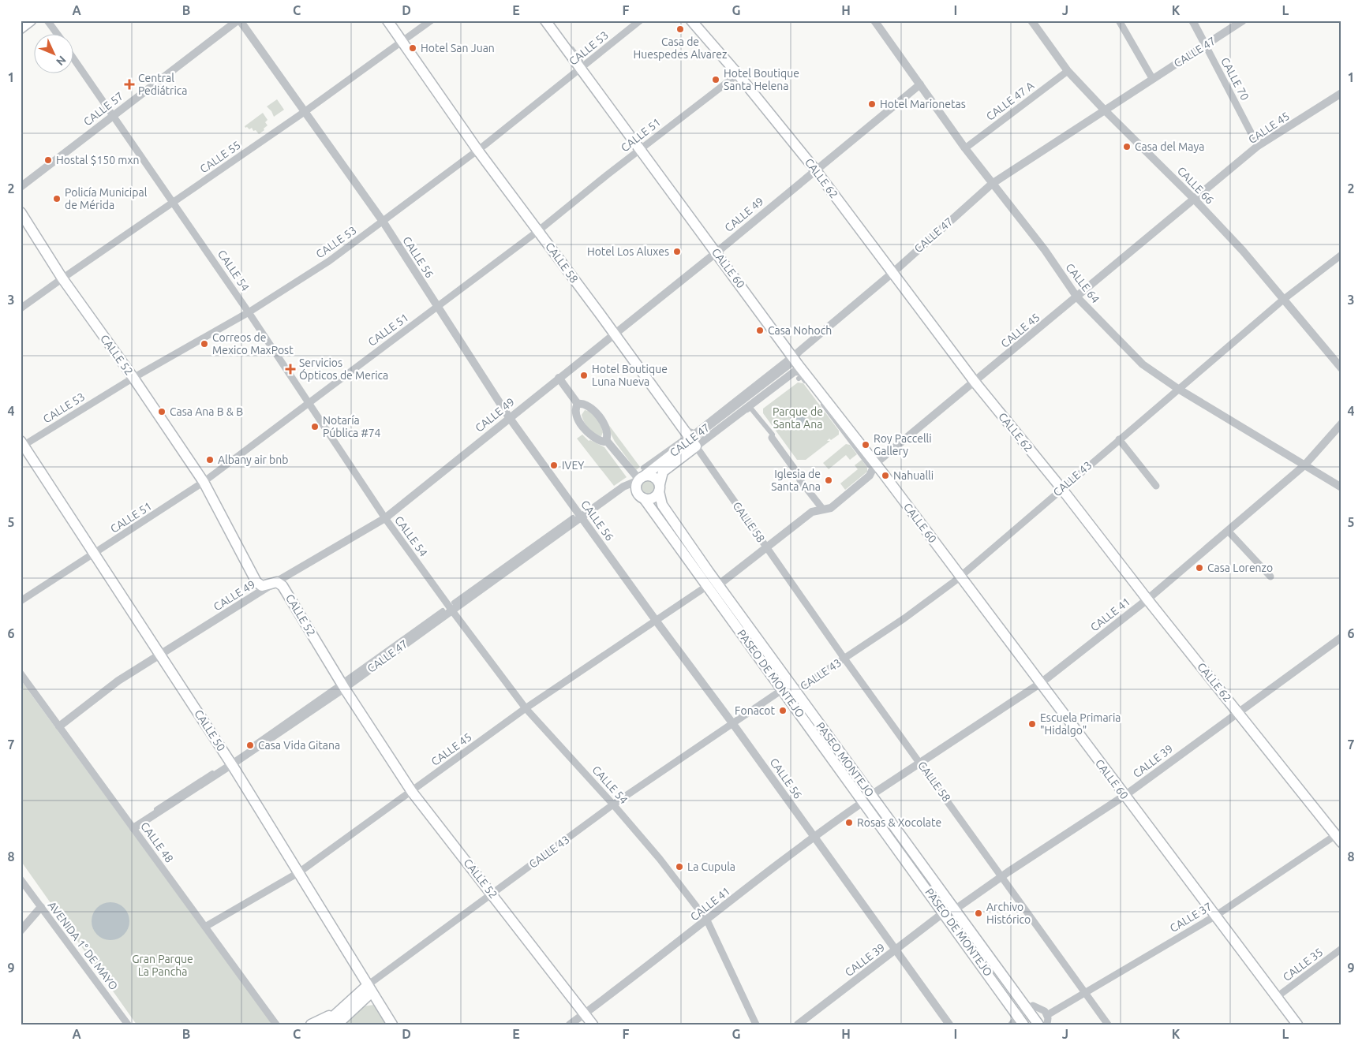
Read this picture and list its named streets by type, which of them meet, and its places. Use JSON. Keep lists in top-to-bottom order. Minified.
{"streets":{"main road":["CALLE 47","CALLE 62","CALLE 58","CALLE 60","CALLE 52","CALLE 43","PASEO DE MONTEJO","CALLE 50","PASEO MONTEJO"],"street":["CALLE 53","CALLE 70","CALLE 47 A","CALLE 57","CALLE 45","CALLE 51","CALLE 55","CALLE 66","CALLE 49","CALLE 56","CALLE 54","CALLE 64","CALLE 41","CALLE 39","CALLE 48","CALLE 37","AVENIDA 1° DE MAYO","CALLE 35"]},"crossings":[["CALLE 53","CALLE 56"],["CALLE 53","CALLE 58"],["CALLE 53","CALLE 60"],["CALLE 53","CALLE 54"],["CALLE 53","CALLE 52"],["CALLE 53","CALLE 50"],["CALLE 47","CALLE 70"],["CALLE 47","CALLE 62"],["CALLE 47","CALLE 66"],["CALLE 47","CALLE 56"],["CALLE 47","CALLE 58"],["CALLE 47","CALLE 60"],["CALLE 47","CALLE 54"],["CALLE 47","CALLE 64"],["CALLE 47","CALLE 52"],["CALLE 47","PASEO DE MONTEJO"],["CALLE 47","CALLE 50"],["CALLE 47","PASEO MONTEJO"],["CALLE 47","CALLE 48"],["CALLE 70","CALLE 45"],["CALLE 47 A","CALLE 66"],["CALLE 47 A","CALLE 64"],["CALLE 57","CALLE 56"],["CALLE 57","CALLE 54"],["CALLE 45","CALLE 62"],["CALLE 45","CALLE 66"],["CALLE 45","CALLE 56"],["CALLE 45","CALLE 58"],["CALLE 45","CALLE 60"],["CALLE 45","CALLE 54"],["CALLE 45","CALLE 64"],["CALLE 45","CALLE 52"],["CALLE 45","PASEO DE MONTEJO"],["CALLE 45","CALLE 50"],["CALLE 45","PASEO MONTEJO"],["CALLE 45","CALLE 48"],["CALLE 51","CALLE 62"],["CALLE 51","CALLE 56"],["CALLE 51","CALLE 58"],["CALLE 51","CALLE 60"],["CALLE 51","CALLE 54"],["CALLE 51","CALLE 52"],["CALLE 51","CALLE 50"],["CALLE 55","CALLE 56"],["CALLE 55","CALLE 58"],["CALLE 55","CALLE 54"],["CALLE 55","CALLE 52"],["CALLE 62","CALLE 49"],["CALLE 62","CALLE 43"],["CALLE 62","CALLE 41"],["CALLE 62","CALLE 39"],["CALLE 62","CALLE 37"],["CALLE 66","CALLE 43"],["CALLE 49","CALLE 56"],["CALLE 49","CALLE 58"],["CALLE 49","CALLE 60"],["CALLE 49","CALLE 54"],["CALLE 49","CALLE 64"],["CALLE 49","CALLE 52"],["CALLE 49","CALLE 50"],["CALLE 49","CALLE 48"],["CALLE 56","CALLE 43"],["CALLE 56","CALLE 41"],["CALLE 56","CALLE 39"],["CALLE 58","CALLE 43"],["CALLE 58","CALLE 41"],["CALLE 58","CALLE 39"],["CALLE 58","CALLE 37"],["CALLE 60","CALLE 43"],["CALLE 60","CALLE 41"],["CALLE 60","CALLE 39"],["CALLE 60","CALLE 37"],["CALLE 60","CALLE 35"],["CALLE 54","CALLE 43"],["CALLE 54","CALLE 41"],["CALLE 64","CALLE 43"],["CALLE 64","CALLE 41"],["CALLE 52","CALLE 43"],["CALLE 52","CALLE 41"],["CALLE 43","PASEO DE MONTEJO"],["CALLE 43","CALLE 50"],["CALLE 43","PASEO MONTEJO"],["CALLE 41","PASEO DE MONTEJO"],["CALLE 41","PASEO MONTEJO"],["PASEO DE MONTEJO","PASEO MONTEJO"],["PASEO DE MONTEJO","CALLE 39"],["PASEO MONTEJO","CALLE 39"]],"parks":["Parque de Santa Ana","Gran Parque La Pancha"],"places":{"other":["Casa de Huespedes Alvarez","Hotel San Juan","Hotel Boutique Santa Helena","Hotel Marionetas","Casa del Maya","Hostal $150 mxn","Policía Municipal de Mérida","Hotel Los Aluxes","Casa Nohoch","Correos de Mexico MaxPost","Hotel Boutique Luna Nueva","Casa Ana B & B","Notaría Pública #74","Roy Paccelli Gallery","Albany air bnb","IVEY","Nahualli","Iglesia de Santa Ana","Casa Lorenzo","Fonacot","Escuela Primaria \"Hidalgo\"","Casa Vida Gitana","Rosas & Xocolate","La Cupula","Archivo Histórico"],"health":["Central Pediátrica","Servicios Ópticos de Merica"]},"north":"bottom right","grid":{"columns":["A","B","C","D","E","F","G","H","I","J","K","L"],"rows":["1","2","3","4","5","6","7","8","9"]}}
